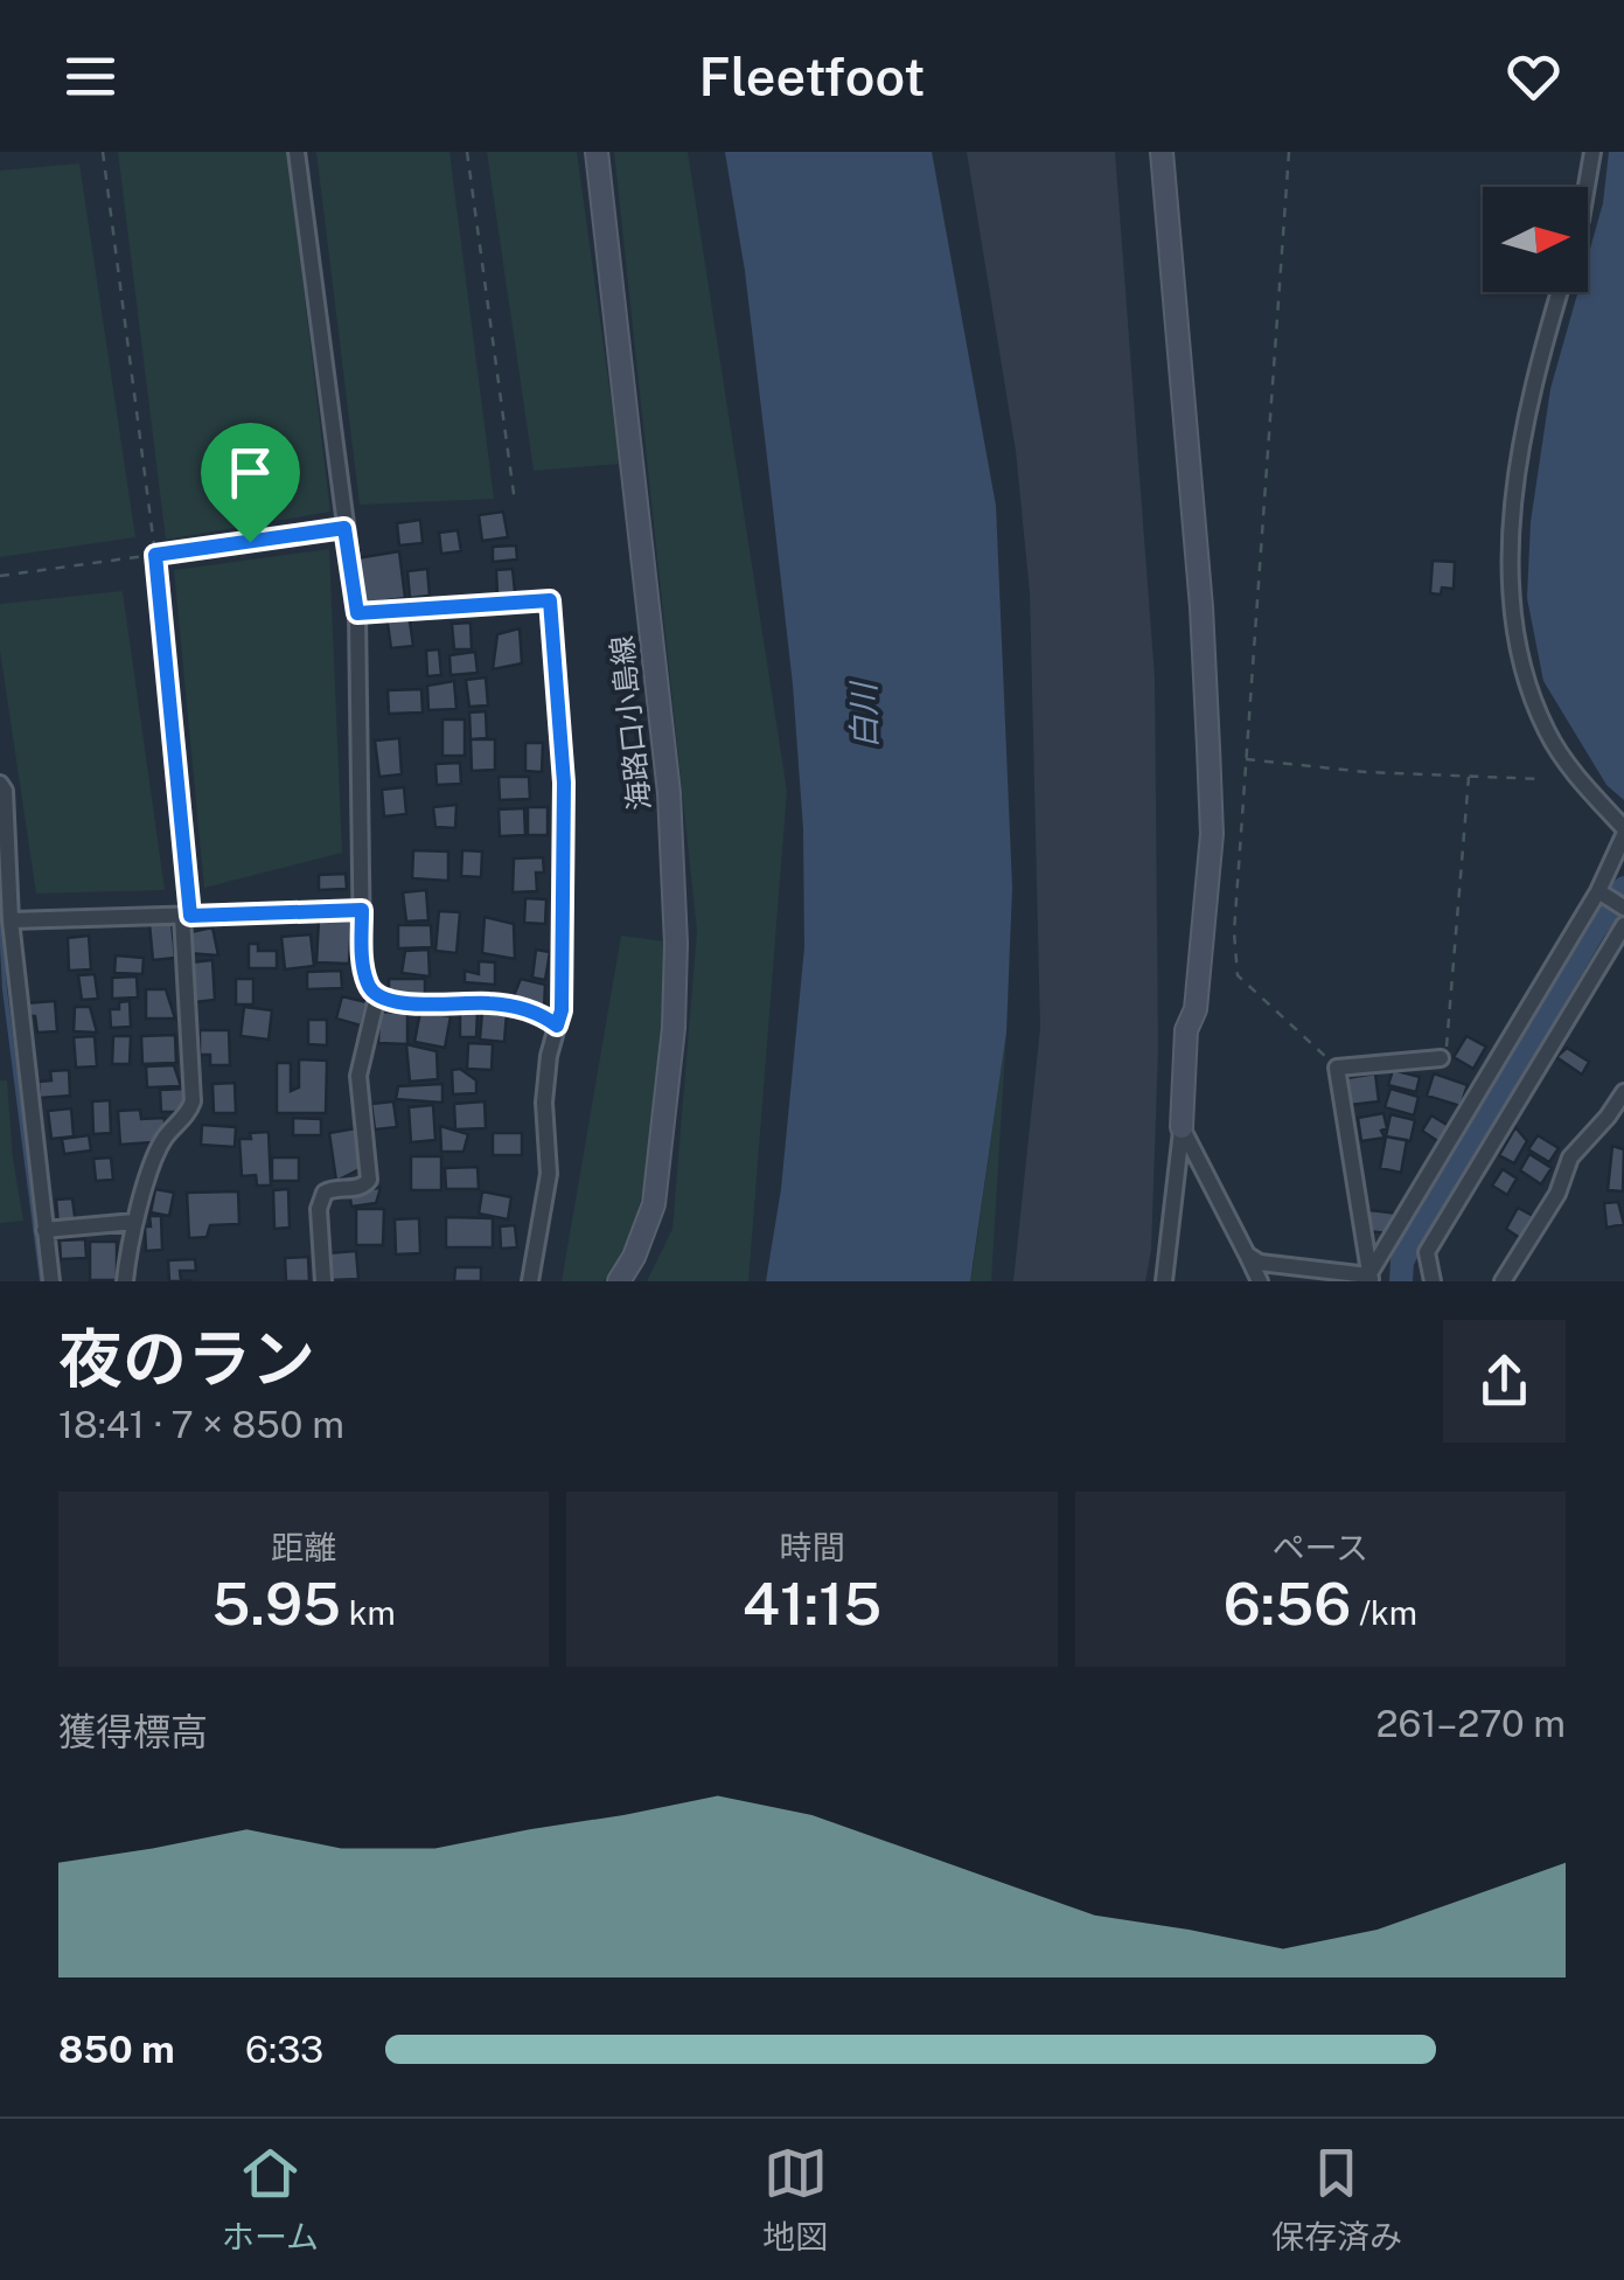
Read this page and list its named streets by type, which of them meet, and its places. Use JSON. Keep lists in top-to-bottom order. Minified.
{"streets":{"main road":["海路口小島線"]},"water":["白川"],"north":"right","page":{"header":"Fleetfoot","heading":["夜のラン","18:41 · 7 × 850 m"],"stats":[["距離","5.95 km"],["時間","41:15"],["ペース","6:56 /km"]],"chart":["獲得標高","261–270 m"],"list":[{"name":"850 m","note":"6:33"}],"tabs":["ホーム","地図","保存済み"]}}
